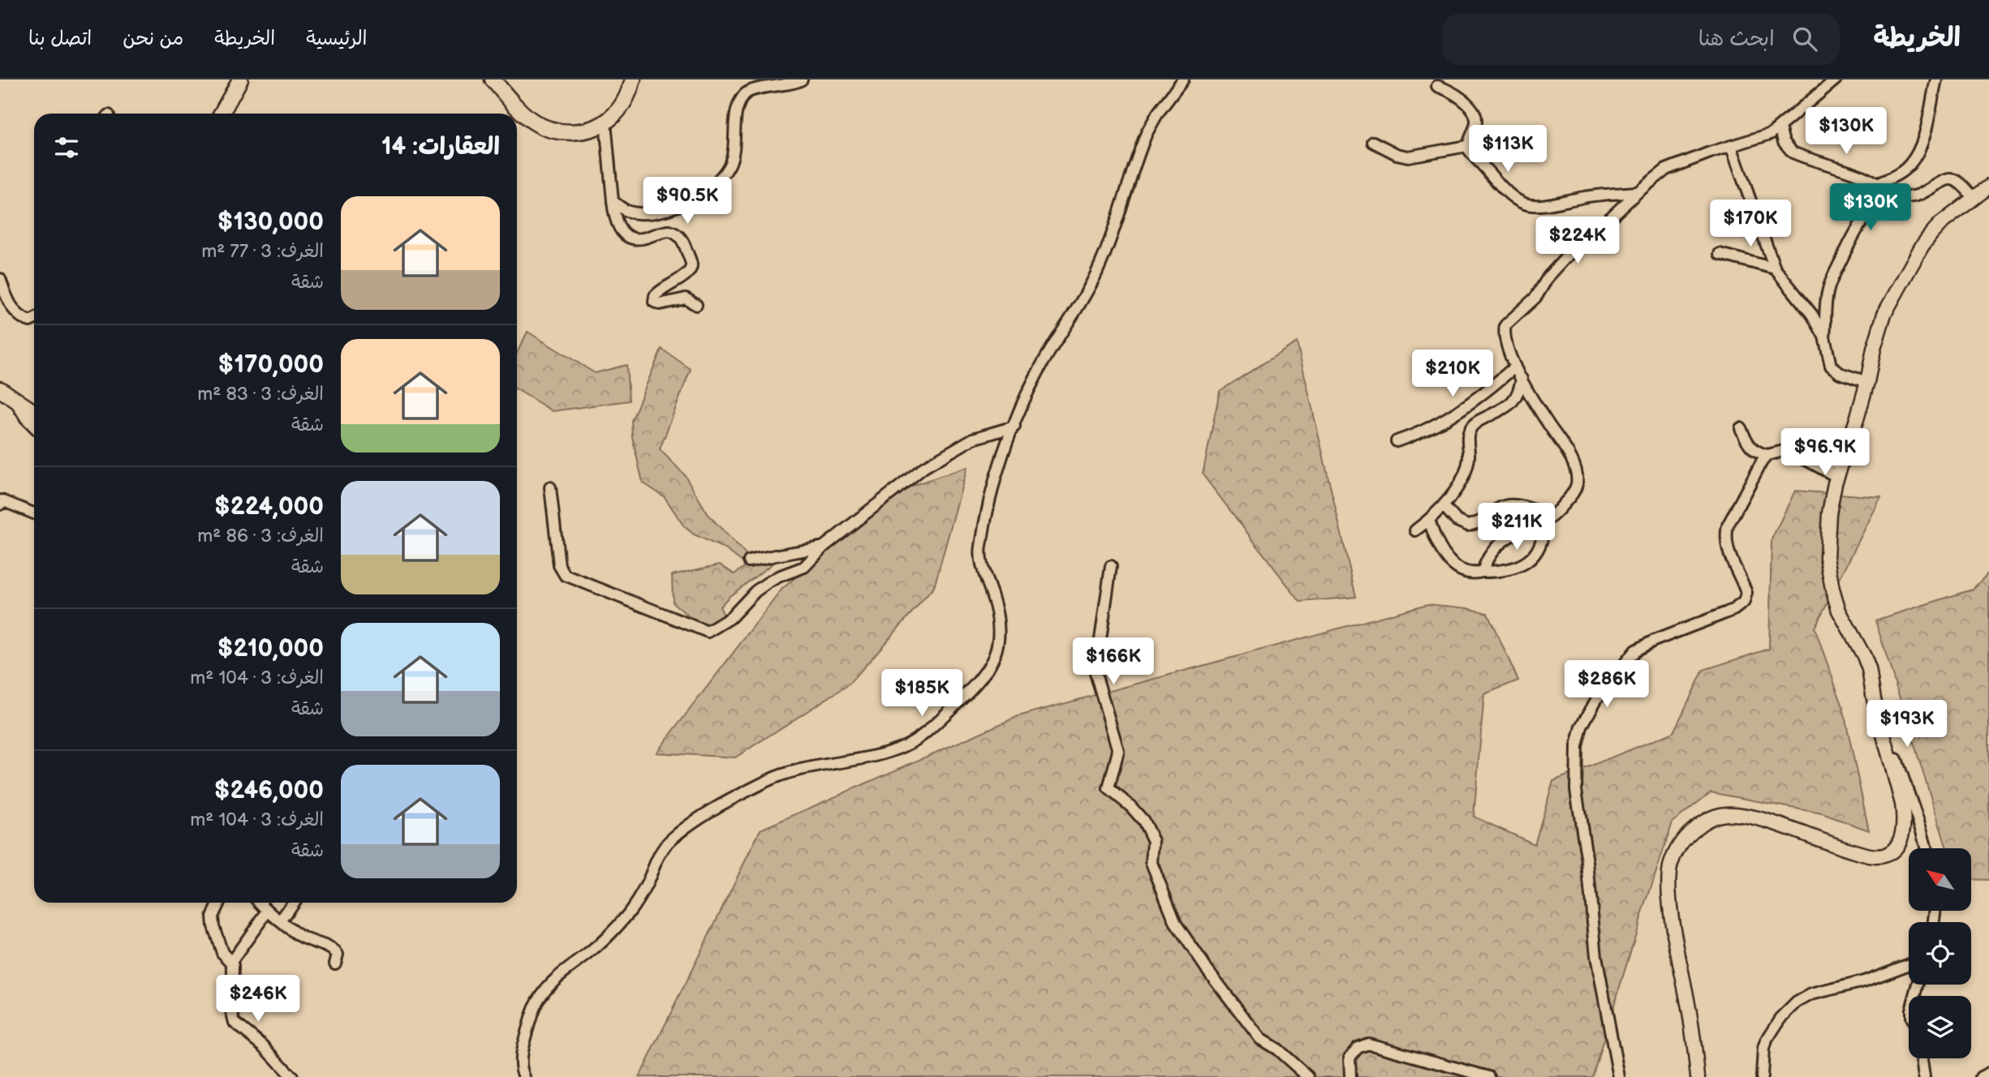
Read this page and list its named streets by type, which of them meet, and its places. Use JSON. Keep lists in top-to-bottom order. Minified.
{"north":"top left","page":{"header":"الخريطة","search":"ابحث هنا","nav":["الرئيسية","الخريطة","من نحن","اتصل بنا"],"price":["$130K","$113K","$90.5K","$130K","$170K","$224K","$210K","$96.9K","$211K","$166K","$286K","$185K","$193K","$246K"],"heading":"العقارات: 14","list":[{"name":"$130,000","note":"الغرف: 3 · 77 m² · شقة"},{"name":"$170,000","note":"الغرف: 3 · 83 m² · شقة"},{"name":"$224,000","note":"الغرف: 3 · 86 m² · شقة"},{"name":"$210,000","note":"الغرف: 3 · 104 m² · شقة"},{"name":"$246,000","note":"الغرف: 3 · 104 m² · شقة"}]}}
